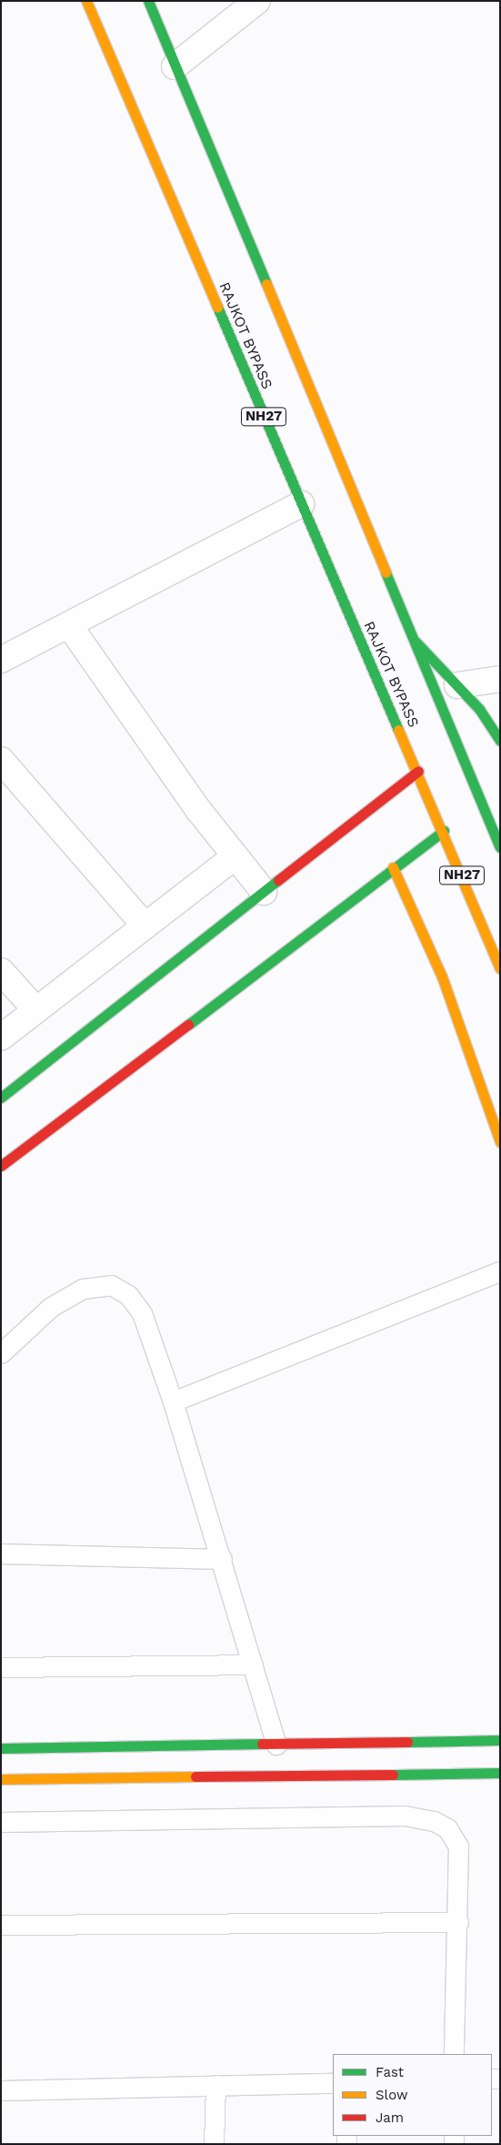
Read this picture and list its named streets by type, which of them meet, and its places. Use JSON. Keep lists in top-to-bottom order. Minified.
{"streets":{"main road":["RAJKOT BYPASS","NH27"]},"crossings":[["RAJKOT BYPASS","NH27"]],"legend":["Fast","Slow","Jam"]}
